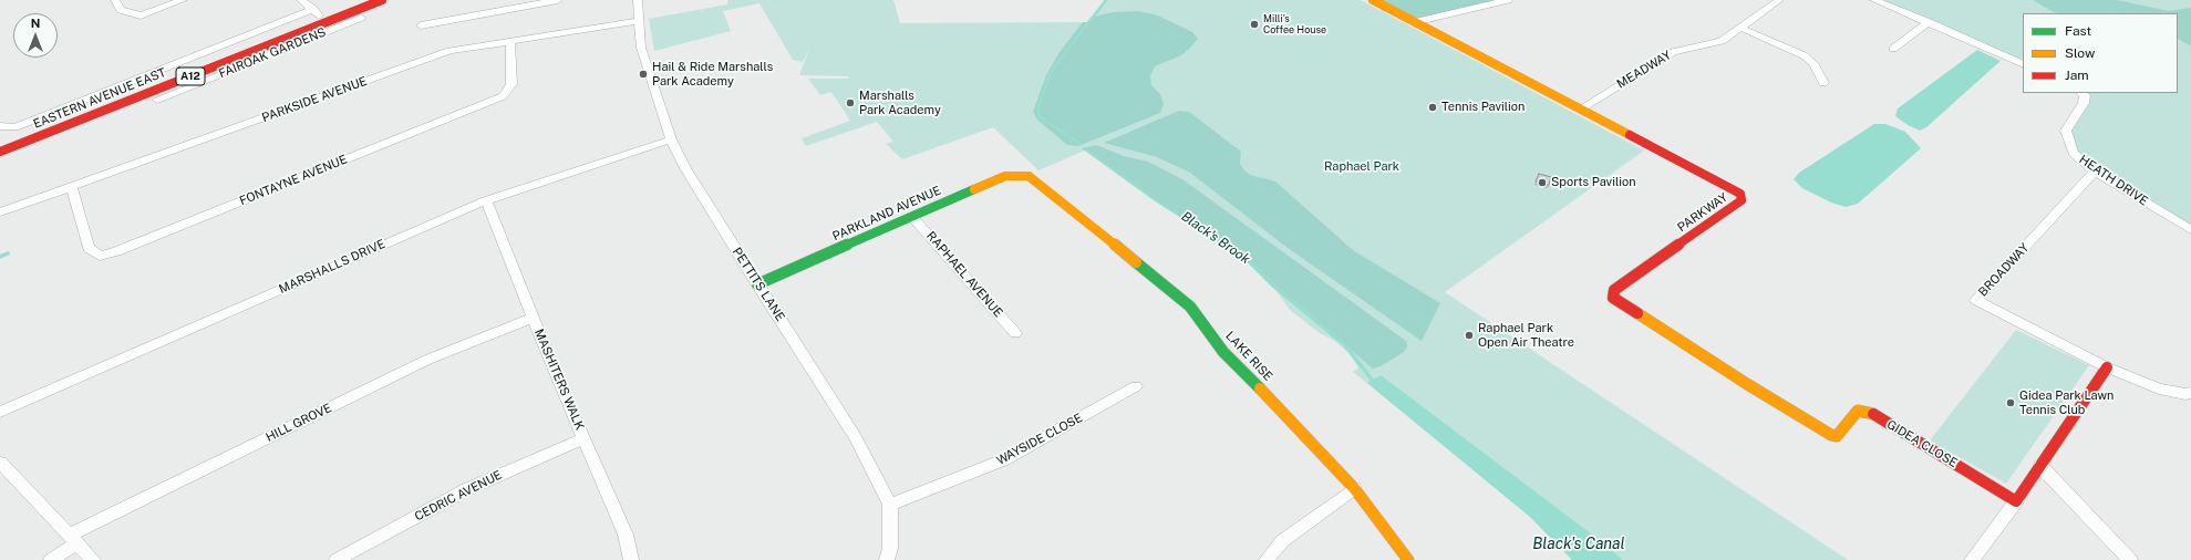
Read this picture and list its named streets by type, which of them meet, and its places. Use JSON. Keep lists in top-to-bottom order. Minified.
{"streets":{"main road":["A12","EASTERN AVENUE EAST","PARKWAY","PARKLAND AVENUE","LAKE RISE","GIDEA CLOSE"],"street":["FAIROAK GARDENS","MEADWAY","PARKSIDE AVENUE","FONTAYNE AVENUE","HEATH DRIVE","MARSHALLS DRIVE","BROADWAY","RAPHAEL AVENUE","PETTITS LANE","MASHITERS WALK","HILL GROVE","WAYSIDE CLOSE","CEDRIC AVENUE"]},"crossings":[["FAIROAK GARDENS","EASTERN AVENUE EAST"],["MEADWAY","PARKWAY"],["PARKSIDE AVENUE","FONTAYNE AVENUE"],["PARKSIDE AVENUE","PETTITS LANE"],["HEATH DRIVE","BROADWAY"],["PARKWAY","GIDEA CLOSE"],["PARKLAND AVENUE","RAPHAEL AVENUE"],["PARKLAND AVENUE","PETTITS LANE"],["PARKLAND AVENUE","LAKE RISE"],["MARSHALLS DRIVE","PETTITS LANE"],["MARSHALLS DRIVE","MASHITERS WALK"],["PETTITS LANE","WAYSIDE CLOSE"],["MASHITERS WALK","HILL GROVE"],["MASHITERS WALK","CEDRIC AVENUE"]],"water":["Black's Brook","Black's Canal"],"parks":["Raphael Park"],"places":["Milli's Coffee House","Hail & Ride Marshalls Park Academy","Marshalls Park Academy","Tennis Pavilion","Sports Pavilion","Raphael Park Open Air Theatre","Gidea Park Lawn Tennis Club"],"legend":["Fast","Slow","Jam"],"north":"top"}
